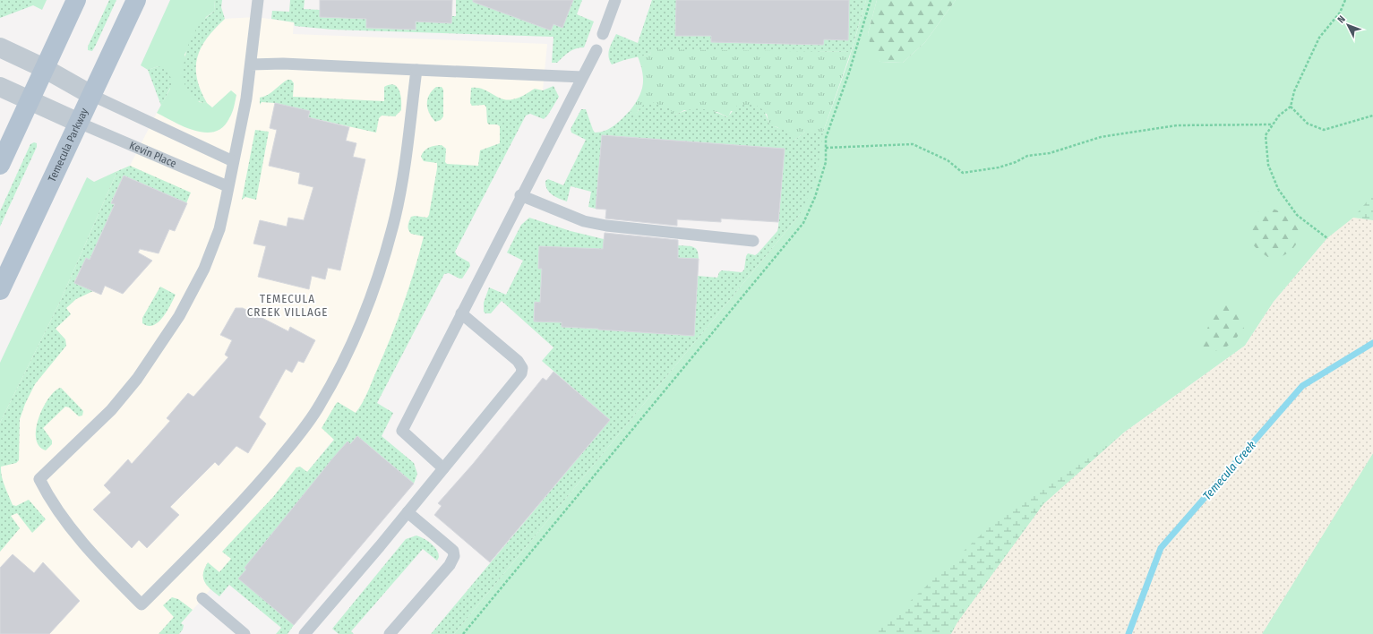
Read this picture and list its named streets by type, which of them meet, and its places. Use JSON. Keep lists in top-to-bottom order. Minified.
{"streets":{"main road":["Temecula Parkway"],"lane":["Kevin Place"]},"crossings":[["Temecula Parkway","Kevin Place"]],"districts":["TEMECULA CREEK VILLAGE"],"water":["Temecula Creek"],"north":"top left"}
